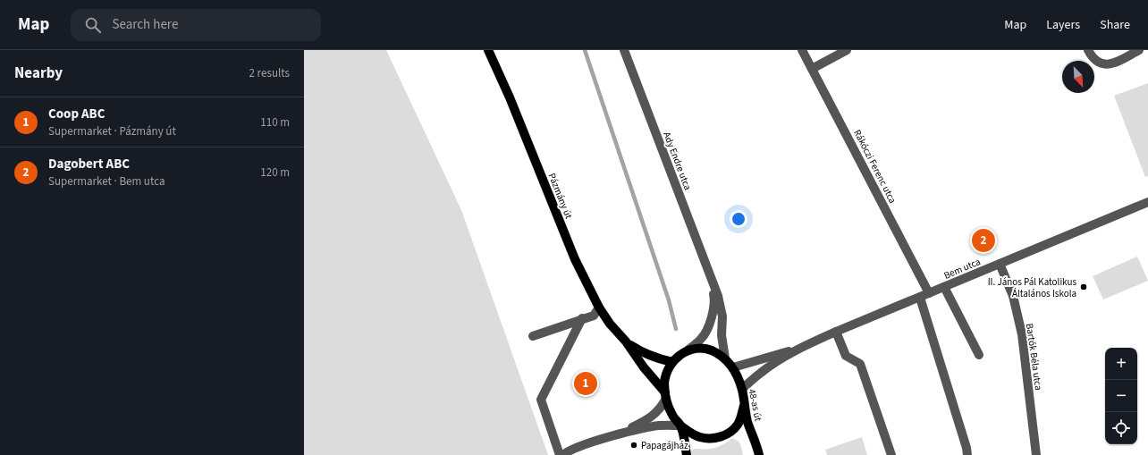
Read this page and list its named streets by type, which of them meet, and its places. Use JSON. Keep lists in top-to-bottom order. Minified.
{"streets":{"main road":["Pázmány út","48-as út"],"street":["Ady Endre utca","Rákóczi Ferenc utca","Bem utca","Bartók Béla utca"]},"crossings":[["Ady Endre utca","Pázmány út"],["Ady Endre utca","Bem utca"],["Ady Endre utca","48-as út"],["Rákóczi Ferenc utca","Bem utca"],["Pázmány út","Bem utca"],["Pázmány út","48-as út"],["Bem utca","Bartók Béla utca"],["Bem utca","48-as út"]],"places":["II. János Pál Katolikus Általános Iskola","Papagájház"],"north":"bottom right","page":{"header":"Map","search":"Search here","nav":["Map","Layers","Share"],"heading":["Nearby","2 results"],"list":[{"mark":"1","name":"Coop ABC","note":"Supermarket · Pázmány út","value":"110 m"},{"mark":"2","name":"Dagobert ABC","note":"Supermarket · Bem utca","value":"120 m"}],"pins":["2","1"],"map_buttons":["+","−"]}}
